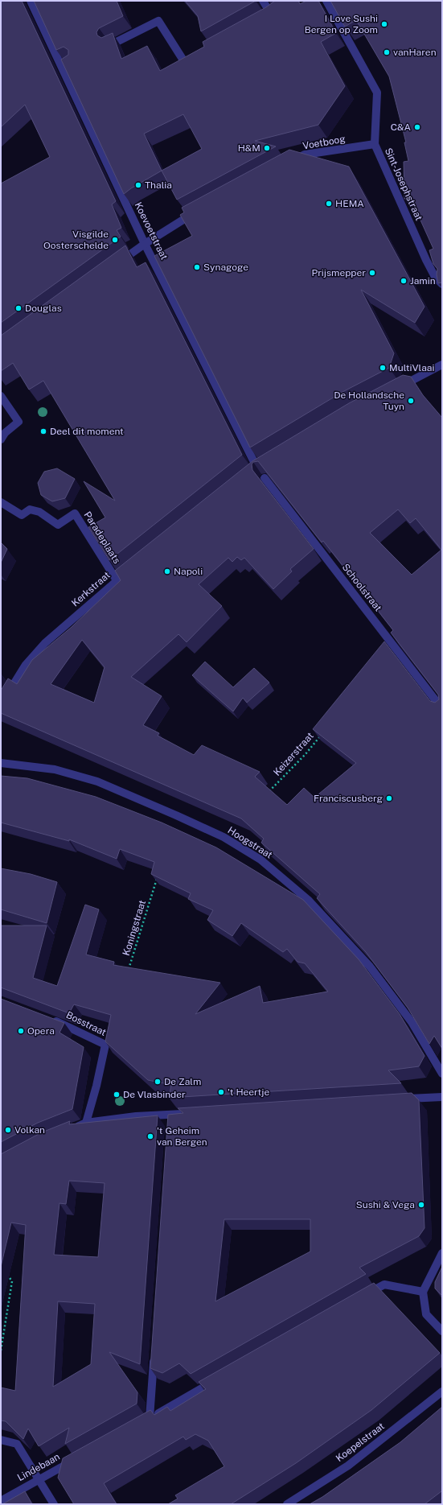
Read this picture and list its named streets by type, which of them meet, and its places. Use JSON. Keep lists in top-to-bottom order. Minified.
{"streets":{"street":["Voetboog","Sint-Josephstraat","Koevoetstraat","Paradeplaats","Schoolstraat","Kerkstraat","Hoogstraat","Bosstraat","Koepelstraat","Lindebaan"],"path":["Keizerstraat","Koningstraat"]},"crossings":[["Voetboog","Sint-Josephstraat"],["Paradeplaats","Kerkstraat"]],"places":["I Love Sushi Bergen op Zoom","vanHaren","C&A","H&M","Thalia","HEMA","Visgilde Oosterschelde","Synagoge","Prijsmepper","Jamin","Douglas","MultiVlaai","De Hollandsche Tuyn","Deel dit moment","Napoli","Franciscusberg","Opera","De Zalm","'t Heertje","De Vlasbinder","Volkan","'t Geheim van Bergen","Sushi & Vega"]}
